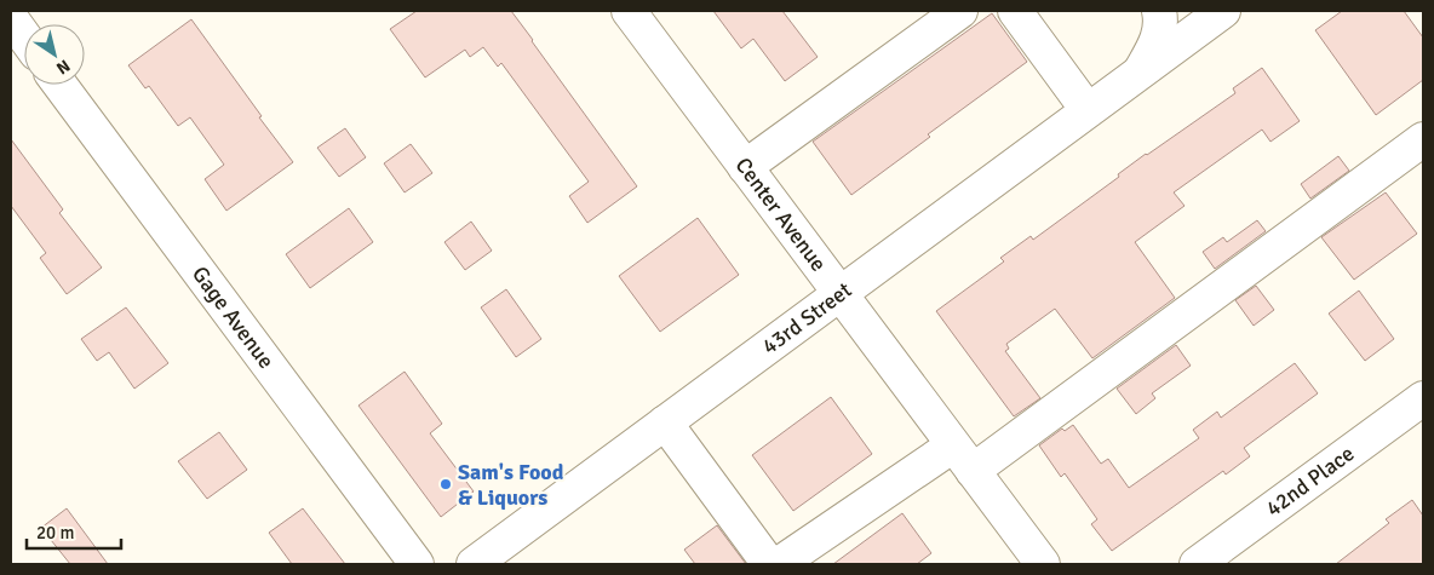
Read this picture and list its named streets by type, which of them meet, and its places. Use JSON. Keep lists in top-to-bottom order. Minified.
{"streets":{"street":["Center Avenue","43rd Street","Gage Avenue","42nd Place"]},"crossings":[["Center Avenue","43rd Street"]],"places":["Sam's Food & Liquors"],"scale_bar":"20 m","north":"bottom right"}
